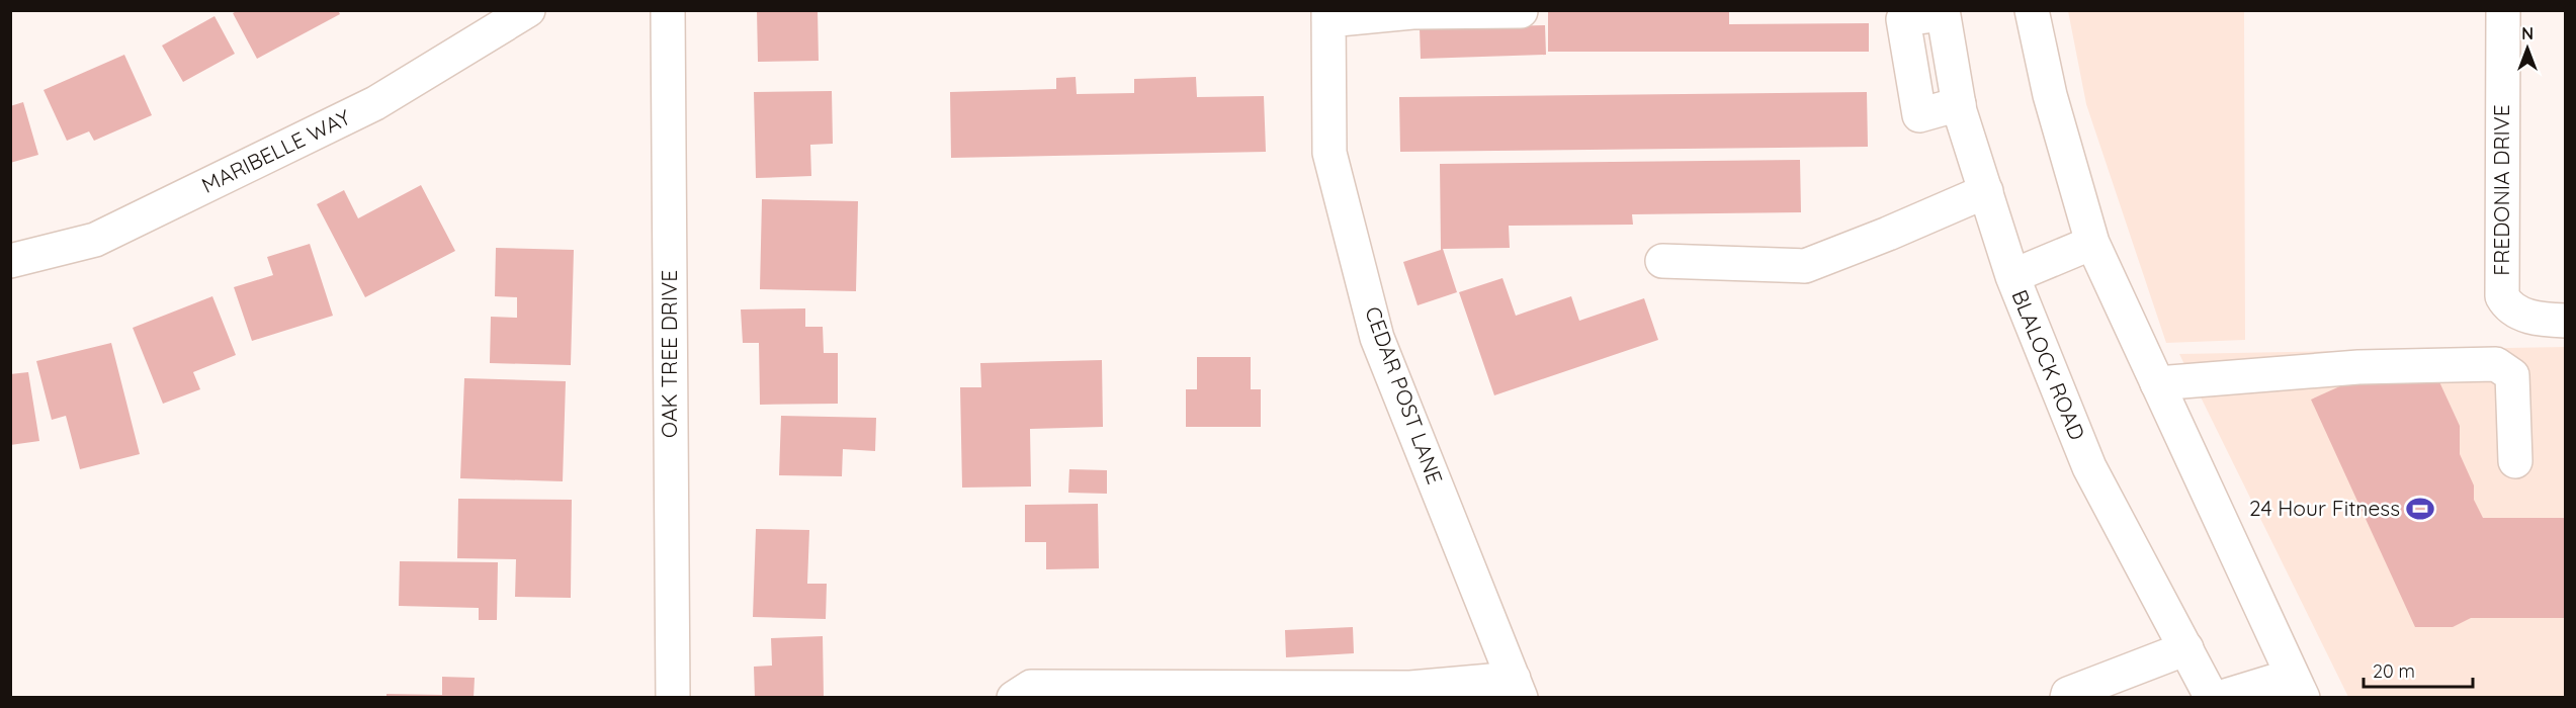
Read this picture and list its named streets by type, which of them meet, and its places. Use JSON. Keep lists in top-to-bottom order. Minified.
{"streets":{"street":["MARIBELLE WAY","FREDONIA DRIVE","OAK TREE DRIVE","BLALOCK ROAD","CEDAR POST LANE"]},"places":{"sports":["24 Hour Fitness"]},"scale_bar":"20 m","north":"top"}
